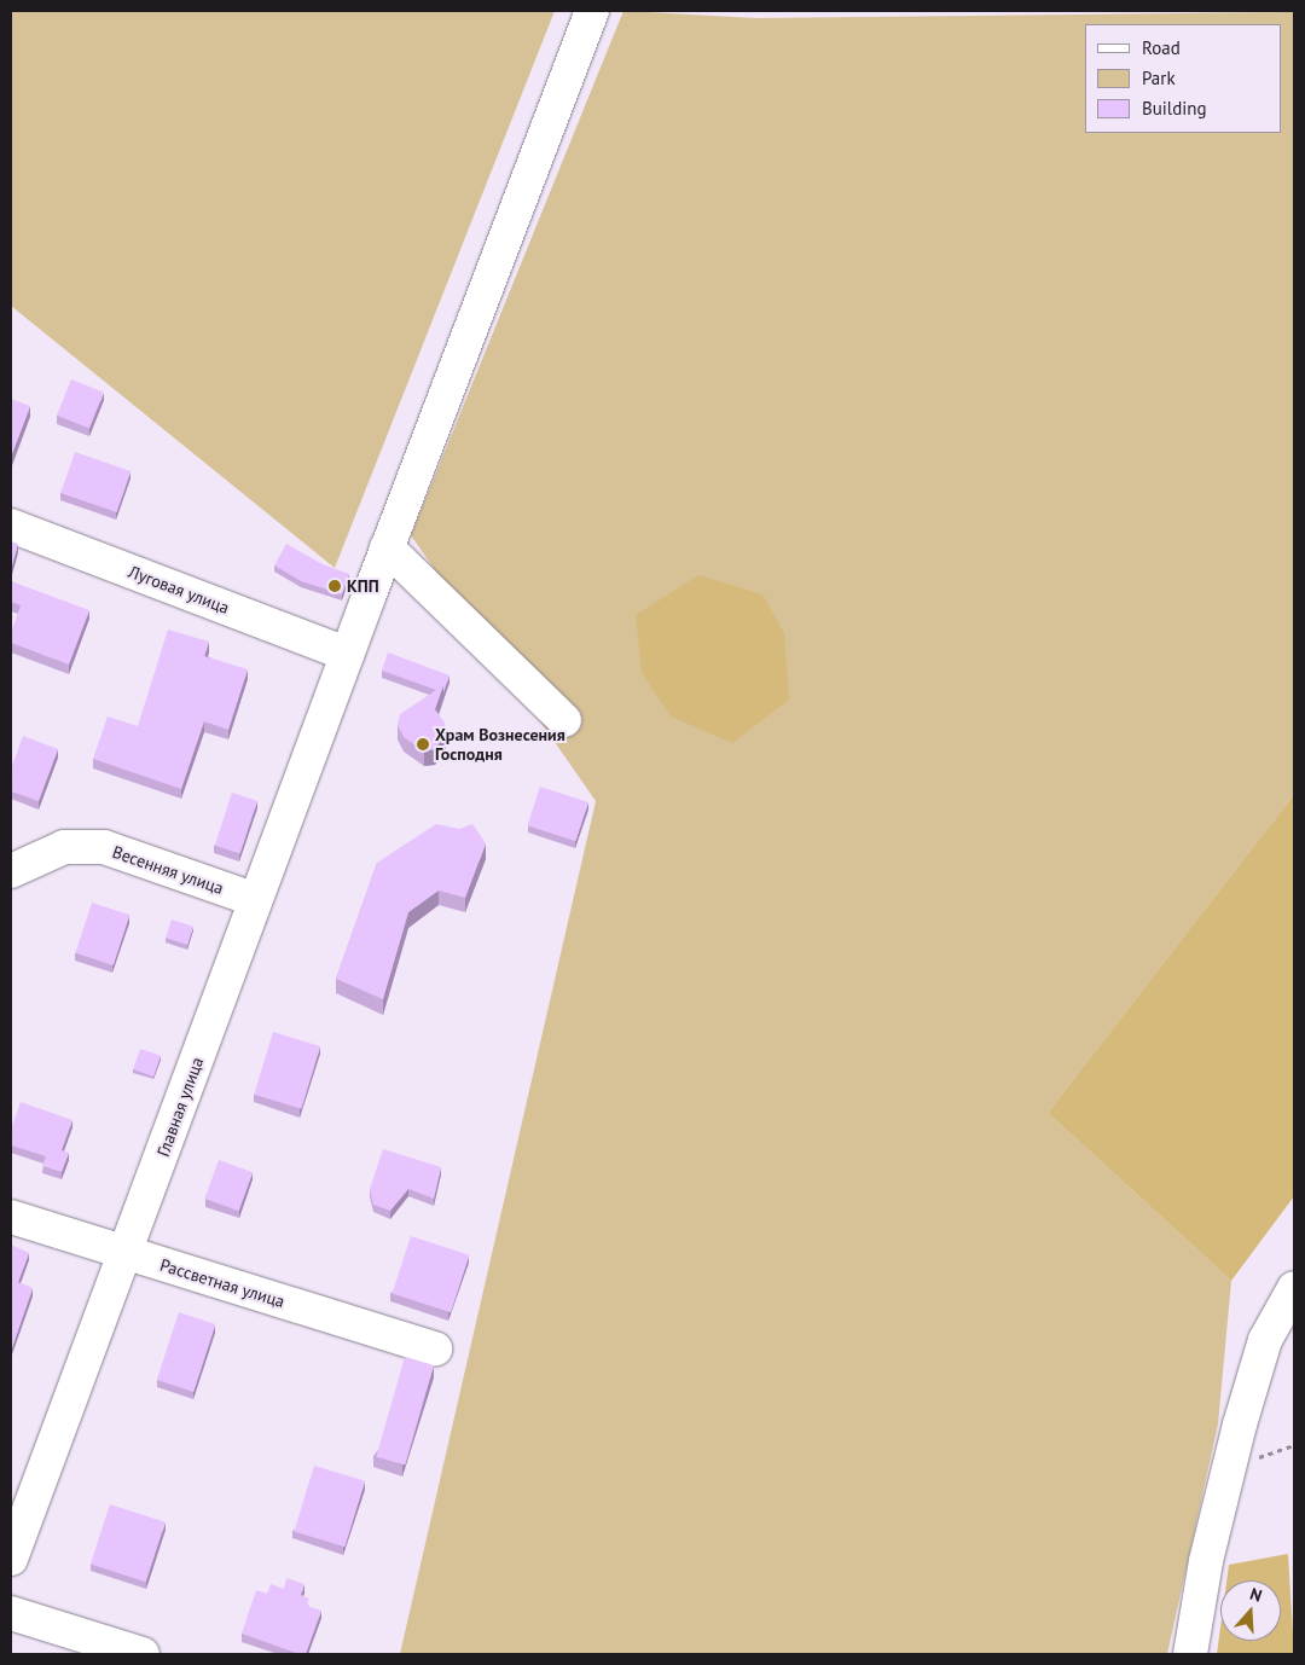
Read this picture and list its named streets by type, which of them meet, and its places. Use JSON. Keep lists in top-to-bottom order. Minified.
{"streets":{"street":["Луговая улица","Весенняя улица","Главная улица","Рассветная улица"]},"crossings":[["Луговая улица","Главная улица"],["Весенняя улица","Главная улица"],["Главная улица","Рассветная улица"]],"places":["КПП","Храм Вознесения Господня"],"legend":["Road","Park","Building"],"north":"top"}
